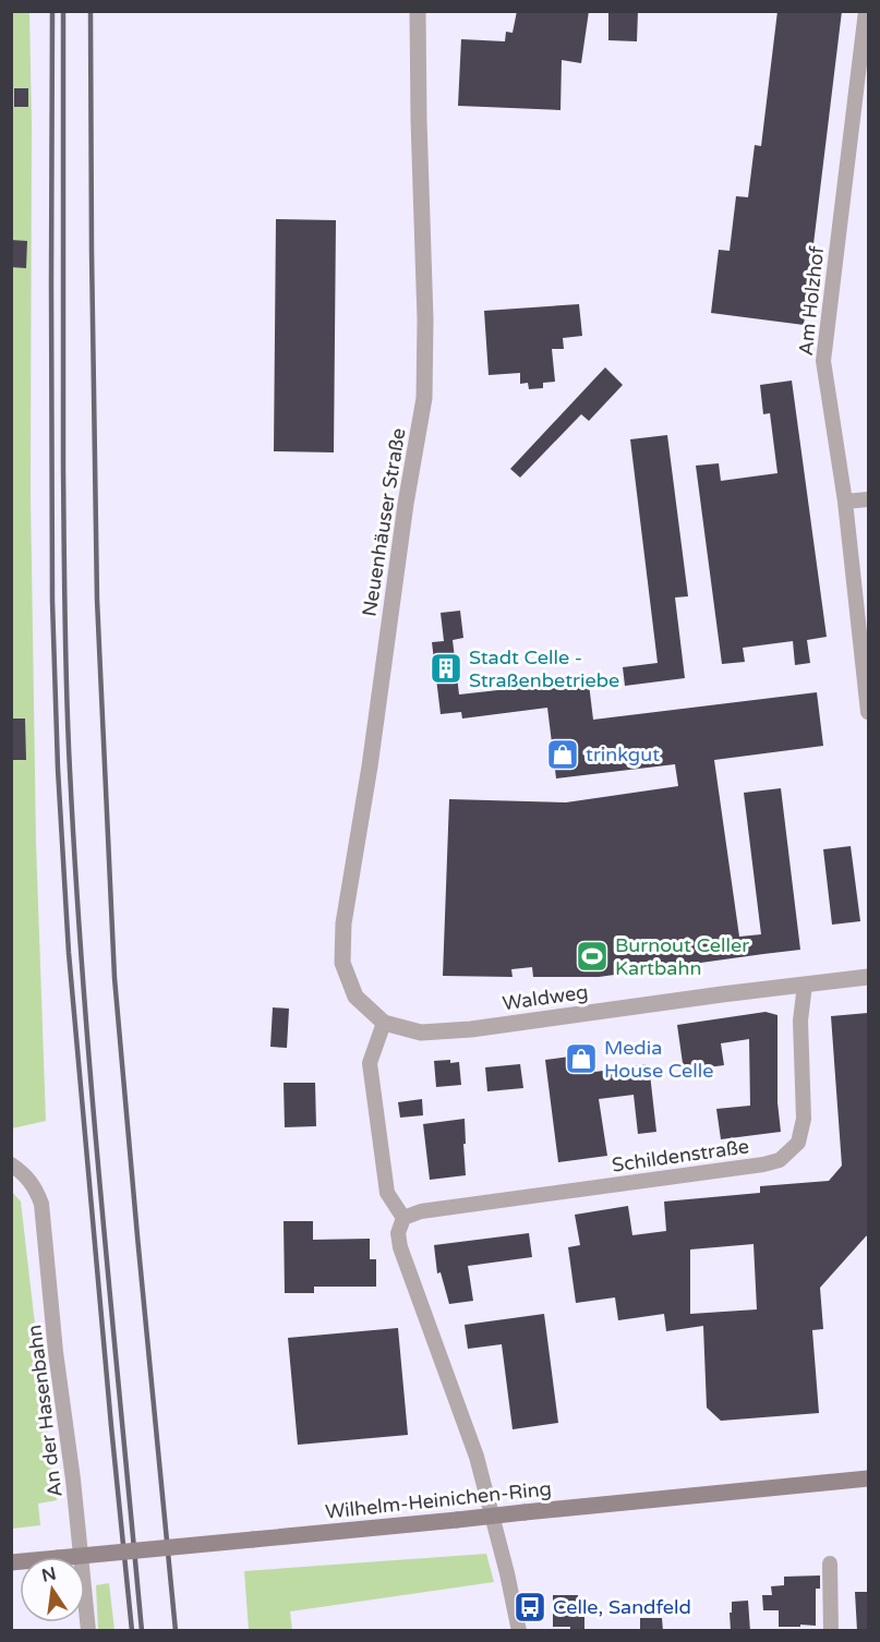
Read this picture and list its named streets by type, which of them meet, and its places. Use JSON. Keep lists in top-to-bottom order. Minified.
{"streets":{"main road":["Wilhelm-Heinichen-Ring"],"street":["Am Holzhof","Neuenhäuser Straße","Waldweg","Schildenstraße","An der Hasenbahn"]},"crossings":[["Neuenhäuser Straße","Waldweg"],["Waldweg","Schildenstraße"]],"places":{"building":["Stadt Celle - Straßenbetriebe"],"shop":["trinkgut","Media House Celle"],"sports":["Burnout Celler Kartbahn"],"bus stop":["Celle, Sandfeld"]},"north":"top"}
